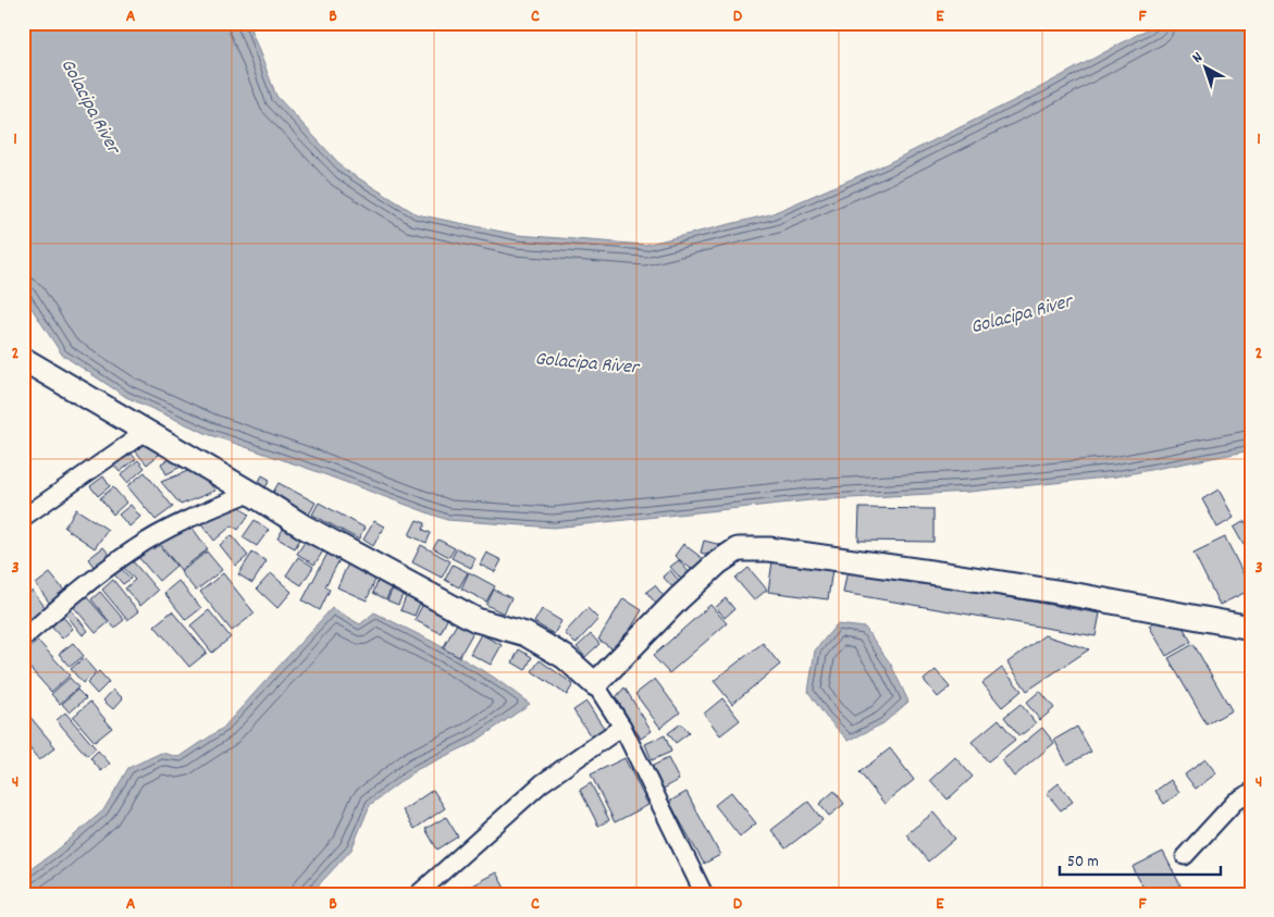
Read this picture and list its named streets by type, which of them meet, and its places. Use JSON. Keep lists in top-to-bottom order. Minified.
{"water":["Golacipa River"],"scale_bar":"50 m","north":"top left","grid":{"columns":["A","B","C","D","E","F"],"rows":["1","2","3","4"]}}
